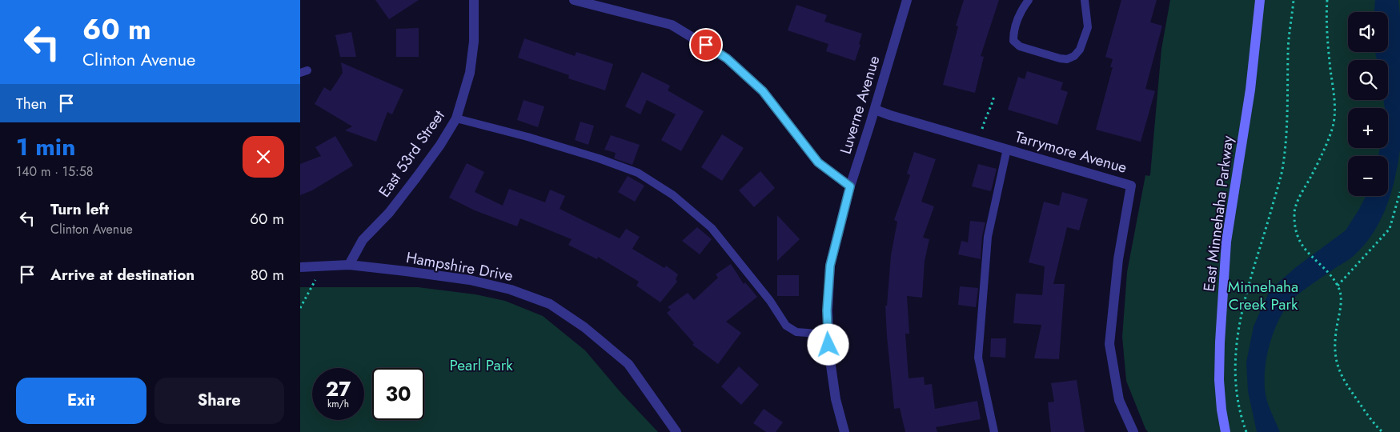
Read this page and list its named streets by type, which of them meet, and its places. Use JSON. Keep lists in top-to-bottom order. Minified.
{"streets":{"street":["Luverne Avenue","Tarrymore Avenue","East 53rd Street","East Minnehaha Parkway","Hampshire Drive"]},"crossings":[["Luverne Avenue","Tarrymore Avenue"],["East 53rd Street","Hampshire Drive"]],"parks":["Minnehaha Creek Park","Pearl Park"],"page":{"turn":["60 m","Clinton Avenue"],"map_buttons":["+","−"],"then":"Then","heading":["1 min","140 m · 15:58"],"list":[{"name":"Turn left","note":"Clinton Avenue","value":"60 m"},{"name":"Arrive at destination","value":"80 m"}],"speed":"27 km/h","limit":"30","buttons":["Exit","Share"]}}
